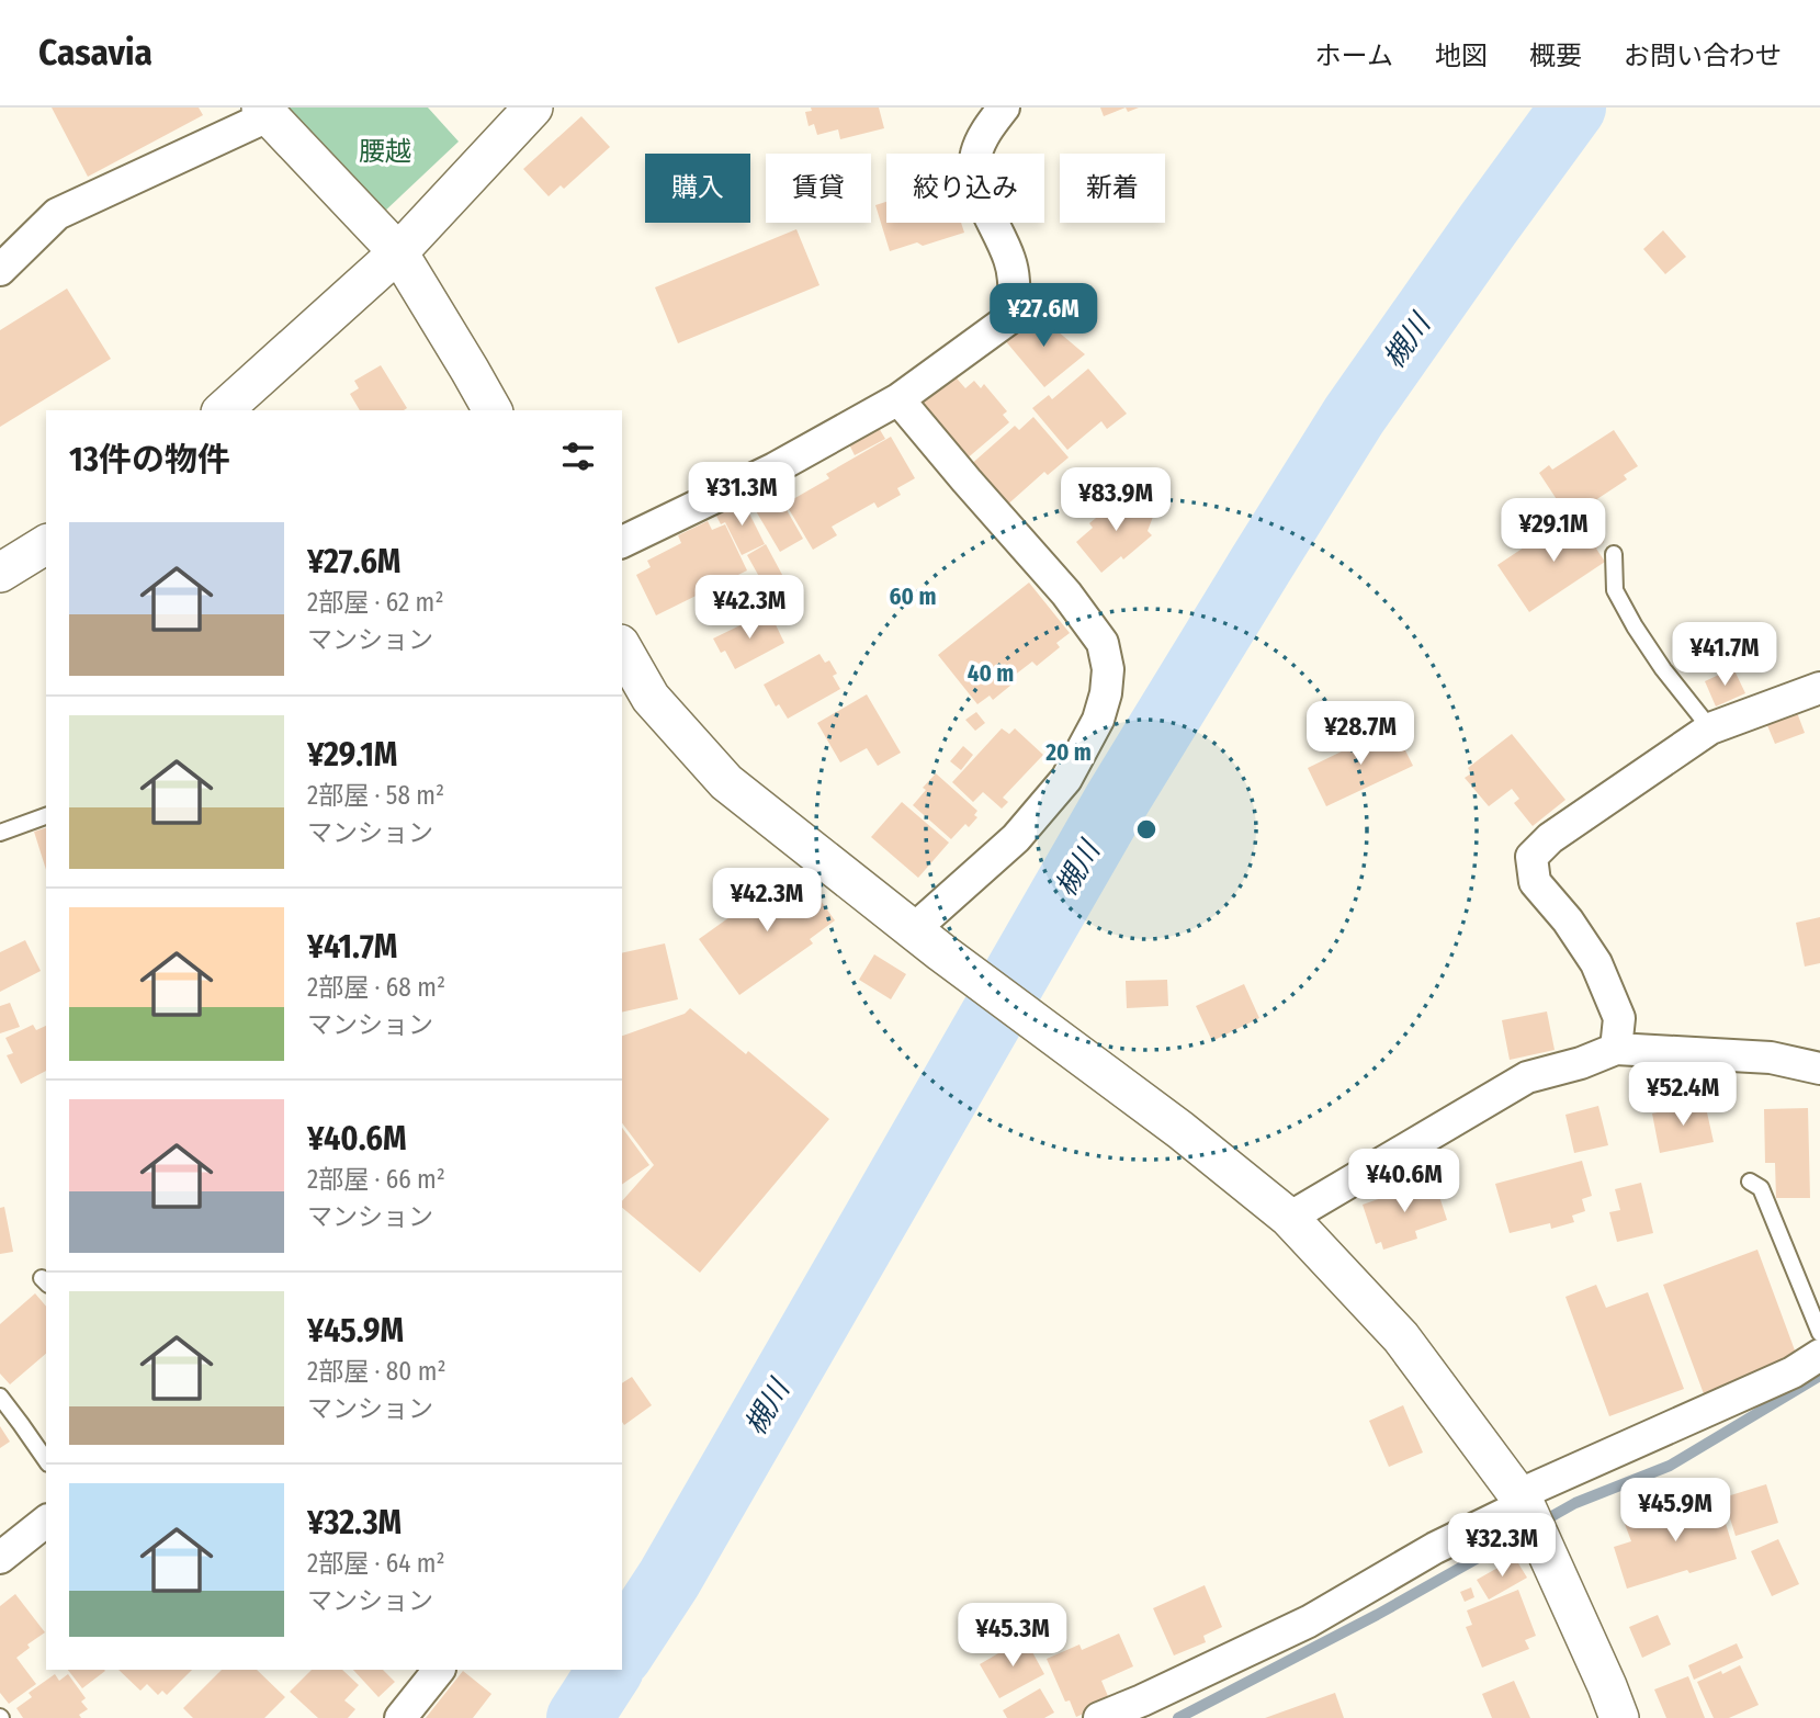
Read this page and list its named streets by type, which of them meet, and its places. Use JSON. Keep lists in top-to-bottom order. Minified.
{"water":["槻川"],"parks":["腰越"],"page":{"header":"Casavia","nav":["ホーム","地図","概要","お問い合わせ"],"chip":["購入","賃貸","絞り込み","新着"],"price":["¥27.6M","¥31.3M","¥83.9M","¥29.1M","¥42.3M","¥41.7M","¥28.7M","¥42.3M","¥52.4M","¥40.6M","¥45.9M","¥32.3M","¥45.3M"],"heading":"13件の物件","list":[{"name":"¥27.6M","note":"2部屋 · 62 m² · マンション"},{"name":"¥29.1M","note":"2部屋 · 58 m² · マンション"},{"name":"¥41.7M","note":"2部屋 · 68 m² · マンション"},{"name":"¥40.6M","note":"2部屋 · 66 m² · マンション"},{"name":"¥45.9M","note":"2部屋 · 80 m² · マンション"},{"name":"¥32.3M","note":"2部屋 · 64 m² · マンション"}]},"rings":["60 m","40 m","20 m"]}
